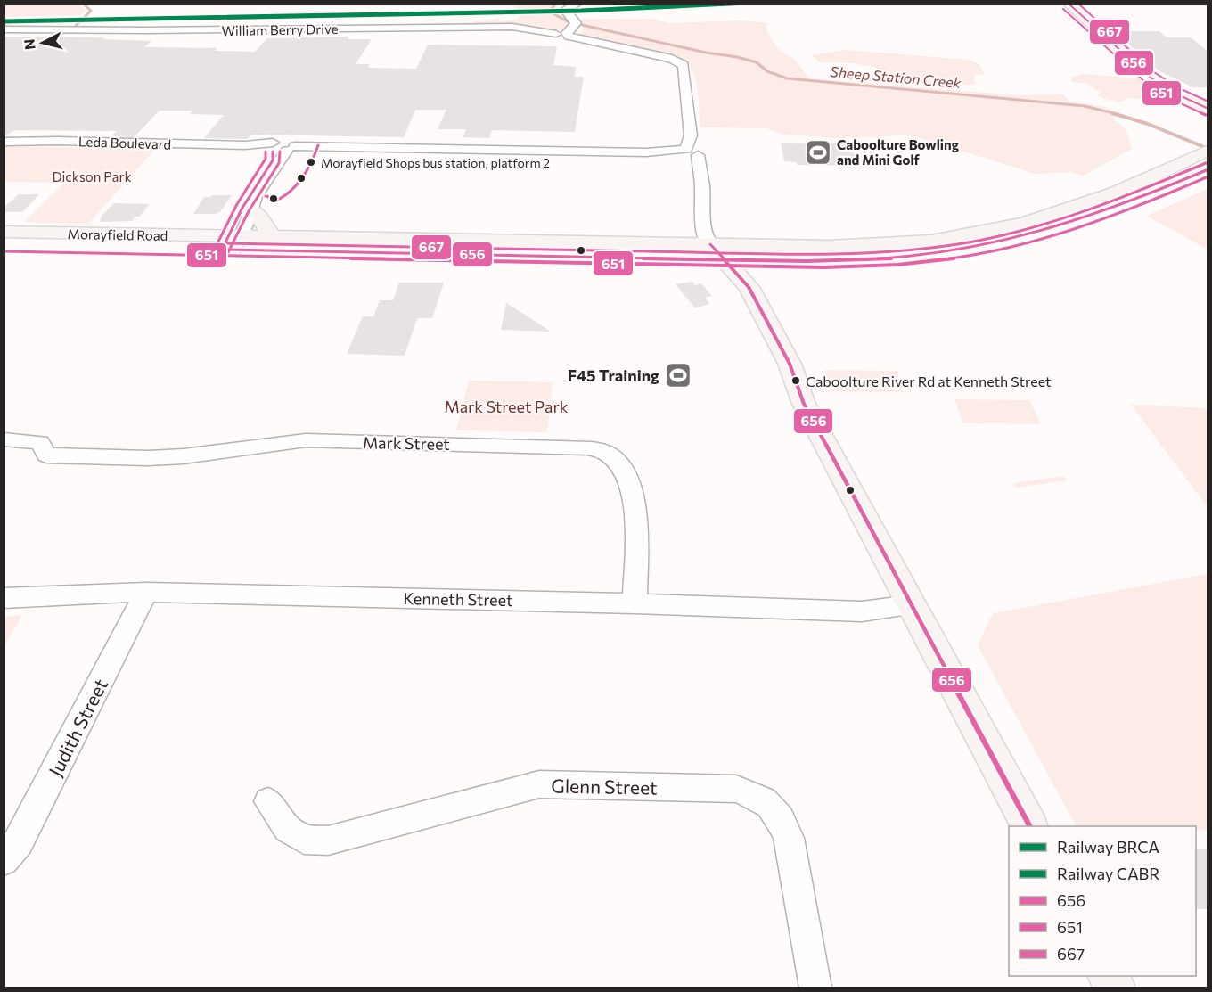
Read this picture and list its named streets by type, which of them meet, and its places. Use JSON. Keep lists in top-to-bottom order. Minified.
{"streets":{"main road":["Morayfield Road"],"street":["William Berry Drive","Leda Boulevard","Mark Street","Kenneth Street","Judith Street","Glenn Street"]},"crossings":[["William Berry Drive","Leda Boulevard"],["William Berry Drive","Morayfield Road"],["Mark Street","Kenneth Street"],["Kenneth Street","Judith Street"]],"water":["Sheep Station Creek"],"parks":["Dickson Park","Mark Street Park"],"places":{"sports":["Caboolture Bowling and Mini Golf","F45 Training"],"other":["Morayfield Shops bus station, platform 2","Caboolture River Rd at Kenneth Street"]},"lines":["rail line BRCA","rail line CABR","transit line 656","transit line 667","transit line 651"],"legend":["Railway BRCA","Railway CABR","656","651","667"],"north":"left"}
